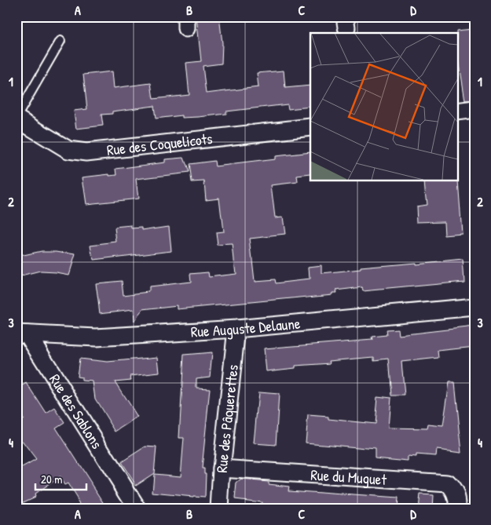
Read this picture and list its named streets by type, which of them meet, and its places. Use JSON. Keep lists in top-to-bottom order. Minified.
{"streets":{"street":["Rue des Coquelicots","Rue Auguste Delaune","Rue des Sablons","Rue des Pâquerettes","Rue du Muguet"]},"crossings":[["Rue Auguste Delaune","Rue des Sablons"],["Rue Auguste Delaune","Rue des Pâquerettes"],["Rue des Pâquerettes","Rue du Muguet"]],"scale_bar":"20 m","grid":{"columns":["A","B","C","D"],"rows":["1","2","3","4"]}}
